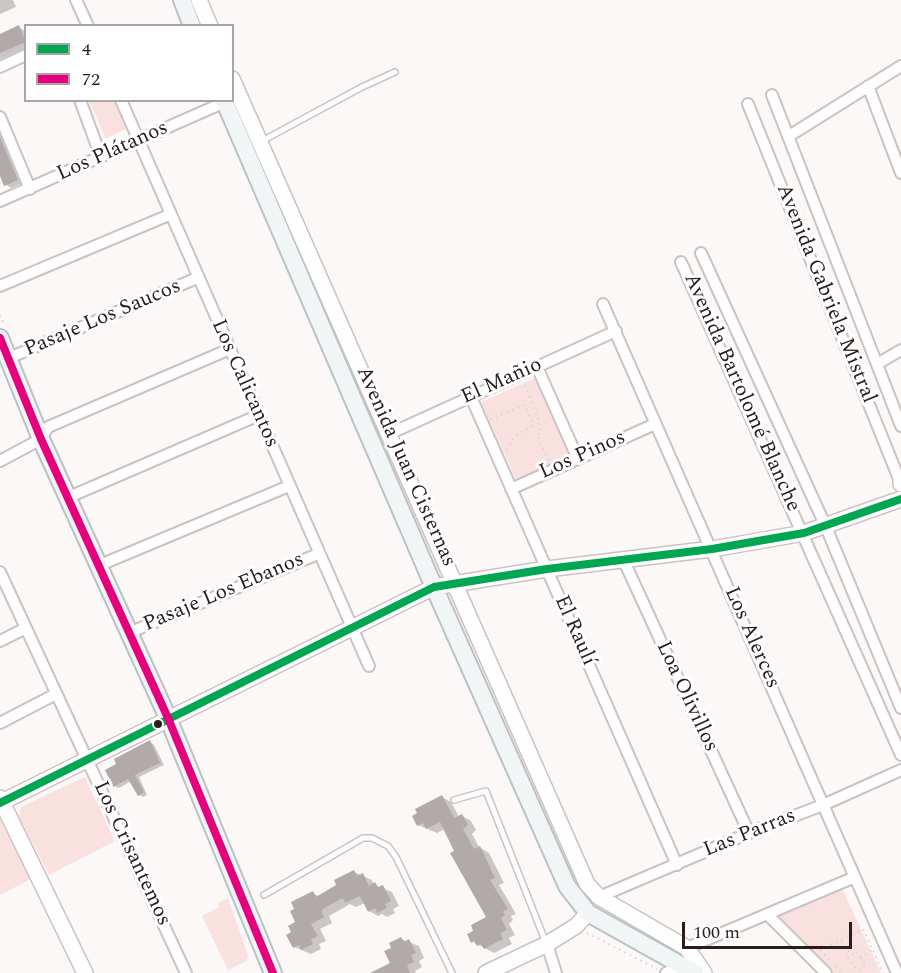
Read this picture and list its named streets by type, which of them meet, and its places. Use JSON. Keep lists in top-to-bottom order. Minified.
{"streets":{"main road":["Avenida Juan Cisternas"],"street":["Los Plátanos","Avenida Gabriela Mistral","Pasaje Los Saucos","El Mañio","Los Calicantos","Avenida Bartolomé Blanche","Los Pinos","Pasaje Los Ebanos","El Raulí","Los Alerces","Loa Olivillos","Las Parras","Los Crisantemos"]},"crossings":[["Los Plátanos","Los Calicantos"],["Pasaje Los Saucos","Los Calicantos"],["El Mañio","Avenida Juan Cisternas"],["El Mañio","El Raulí"],["El Mañio","Los Alerces"],["Los Calicantos","Pasaje Los Ebanos"],["Los Pinos","El Raulí"],["Los Pinos","Los Alerces"],["Avenida Juan Cisternas","Las Parras"],["El Raulí","Las Parras"],["Los Alerces","Las Parras"],["Loa Olivillos","Las Parras"]],"lines":["transit line 72","transit line 4"],"legend":["4","72"],"scale_bar":"100 m"}
